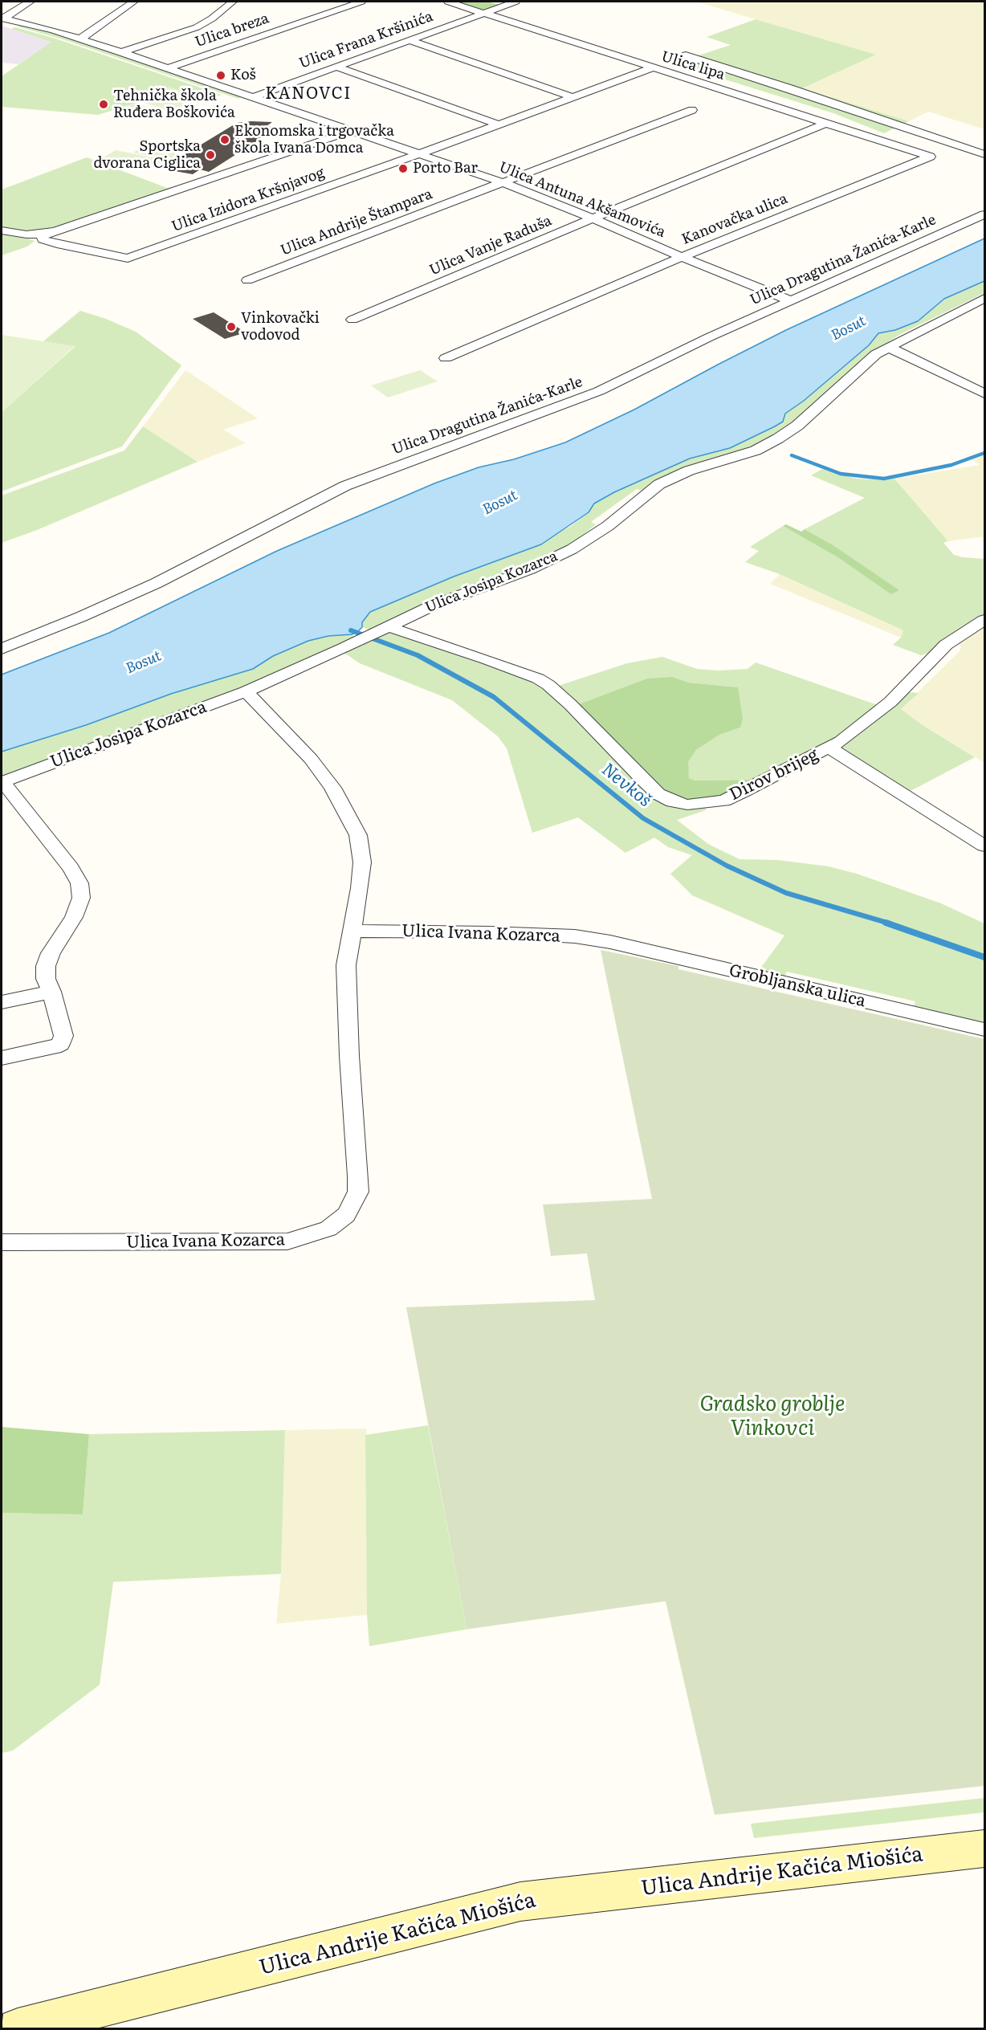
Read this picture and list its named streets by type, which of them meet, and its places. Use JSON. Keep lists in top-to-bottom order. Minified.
{"streets":{"main road":["Ulica Andrije Kačića Miošića"],"street":["Ulica breza","Ulica Frana Kršinića","Ulica lipa","Ulica Izidora Kršnjavog","Ulica Antuna Akšamovića","Kanovačka ulica","Ulica Andrije Štampara","Ulica Vanje Raduša","Ulica Dragutina Žanića-Karle","Ulica Josipa Kozarca","Dirov brijeg","Ulica Ivana Kozarca","Grobljanska ulica"]},"crossings":[["Ulica breza","Ulica Antuna Akšamovića"],["Ulica Frana Kršinića","Ulica lipa"],["Ulica Frana Kršinića","Ulica Antuna Akšamovića"],["Ulica lipa","Ulica Izidora Kršnjavog"],["Ulica lipa","Kanovačka ulica"],["Ulica lipa","Ulica Vanje Raduša"],["Ulica Izidora Kršnjavog","Ulica Antuna Akšamovića"],["Ulica Antuna Akšamovića","Kanovačka ulica"],["Ulica Antuna Akšamovića","Ulica Andrije Štampara"],["Ulica Antuna Akšamovića","Ulica Vanje Raduša"],["Ulica Antuna Akšamovića","Ulica Dragutina Žanića-Karle"],["Ulica Josipa Kozarca","Dirov brijeg"],["Ulica Josipa Kozarca","Ulica Ivana Kozarca"],["Ulica Ivana Kozarca","Grobljanska ulica"]],"districts":["KANOVCI"],"water":["Bosut","Nevkoš"],"parks":["Gradsko groblje Vinkovci"],"places":["Koš","Tehnička škola Ruđera Boškovića","Ekonomska i trgovačka škola Ivana Domca","Sportska dvorana Ciglica","Porto Bar","Vinkovački vodovod"]}
